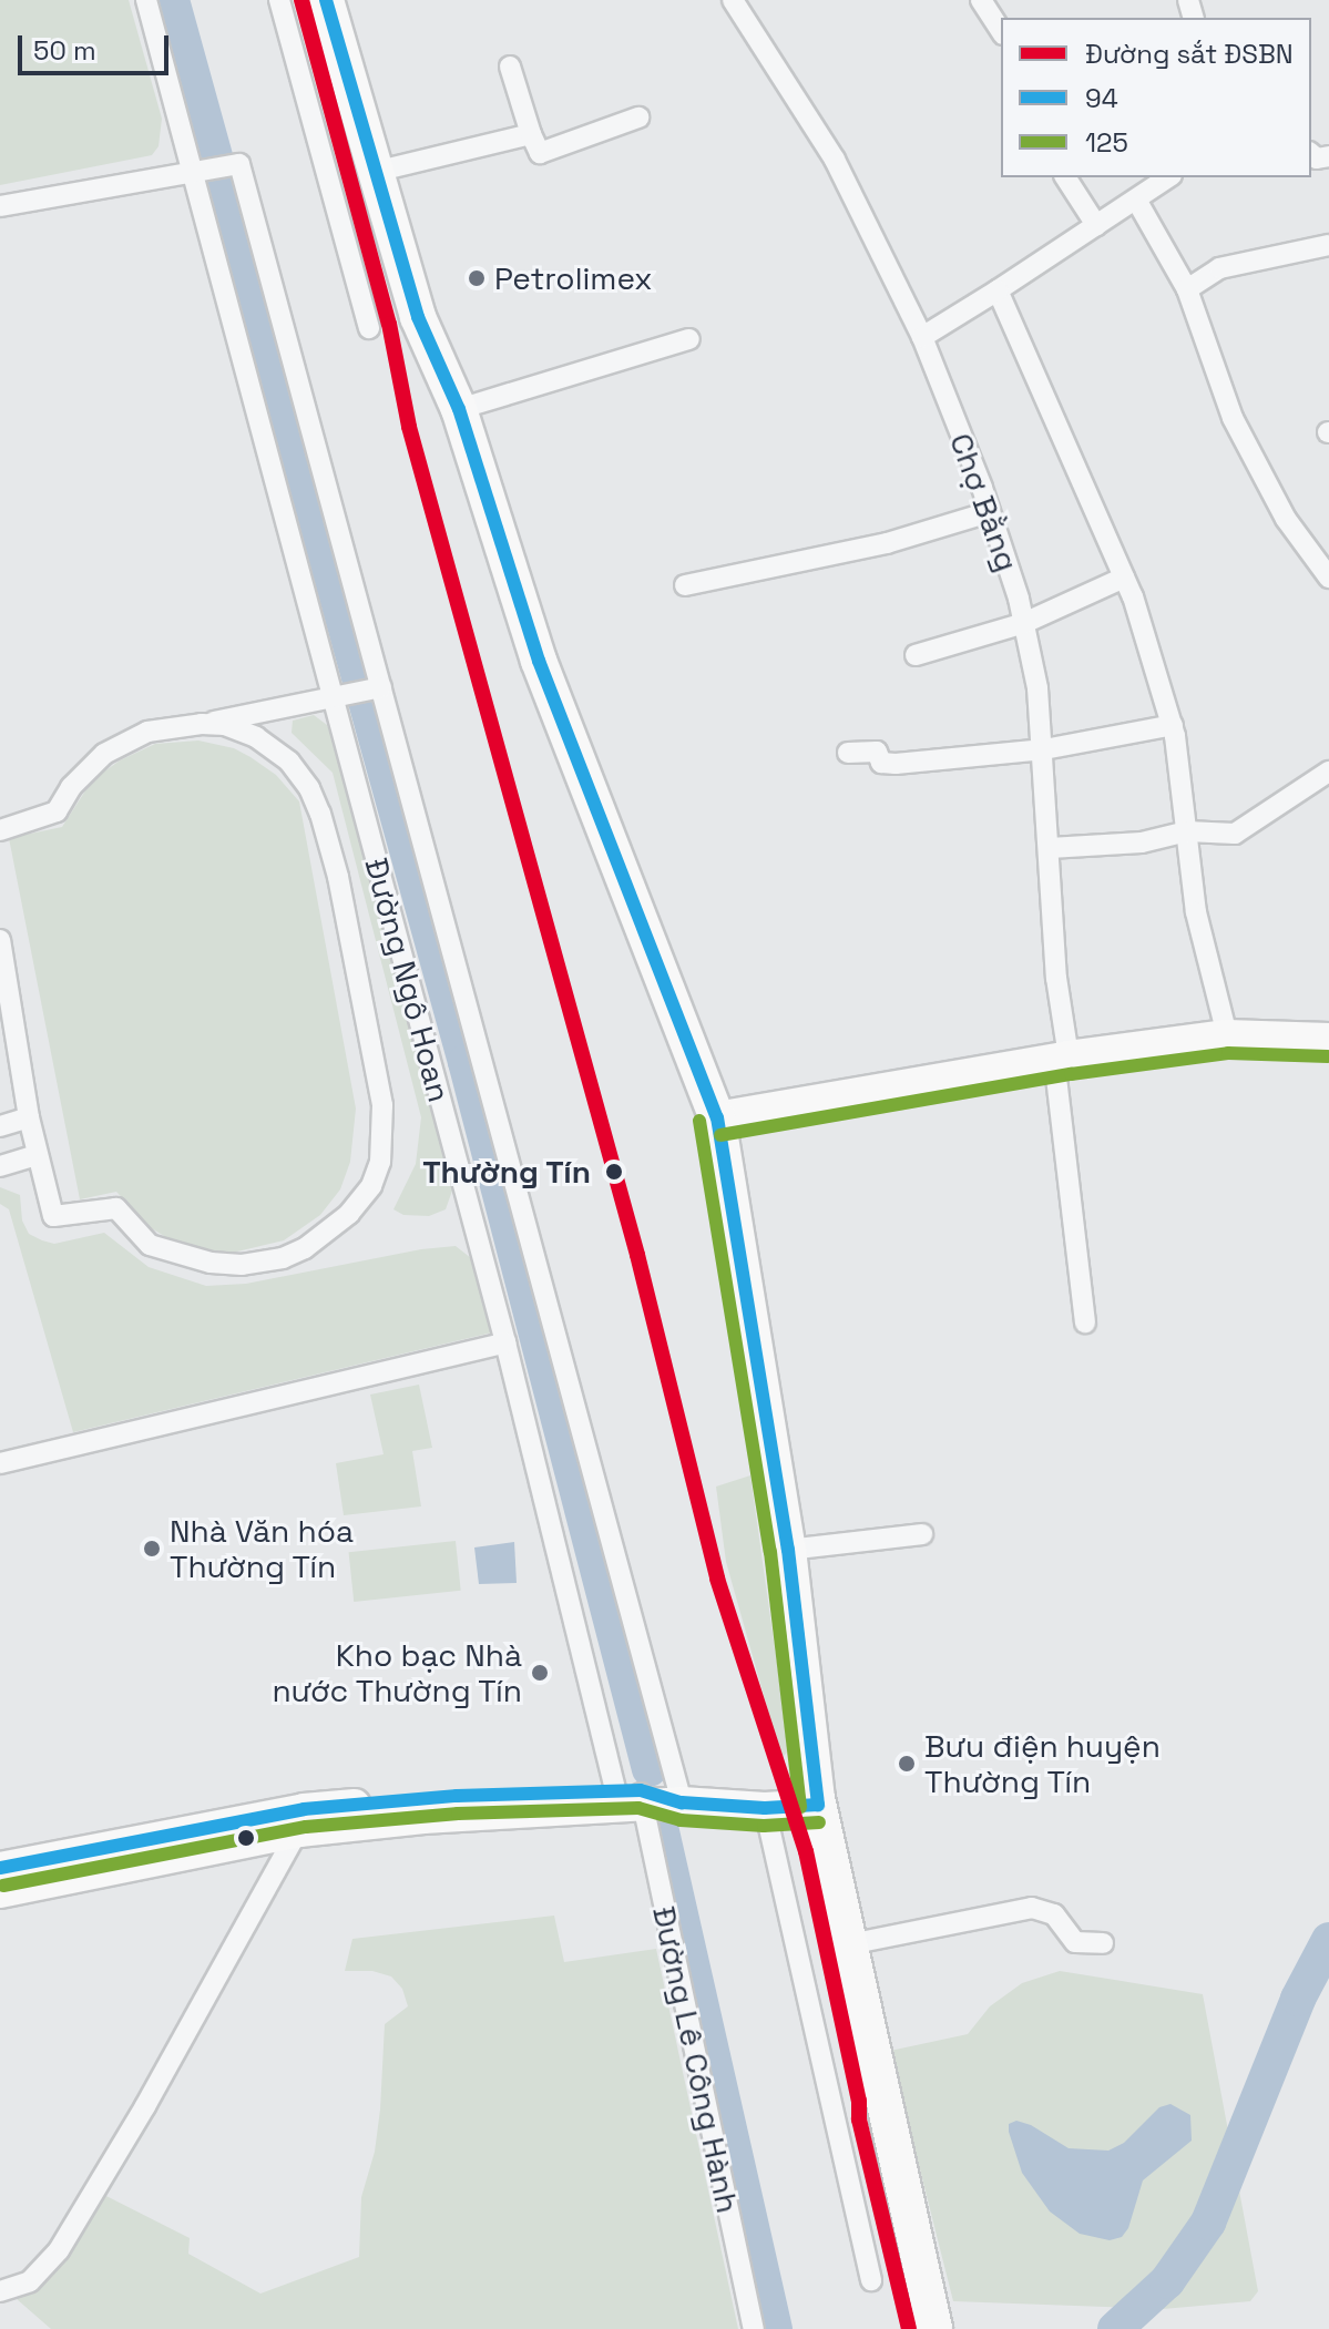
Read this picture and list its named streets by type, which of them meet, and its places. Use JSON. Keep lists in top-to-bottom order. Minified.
{"streets":{"street":["Chợ Bằng","Đường Ngô Hoan","Đường Lê Công Hành"]},"crossings":[["Đường Ngô Hoan","Đường Lê Công Hành"]],"places":["Petrolimex","Thường Tín","Nhà Văn hóa Thường Tín","Kho bạc Nhà nước Thường Tín","Bưu điện huyện Thường Tín"],"lines":["rail line ĐSBN","transit line 94","transit line 125"],"legend":["Đường sắt ĐSBN","94","125"],"scale_bar":"50 m"}
